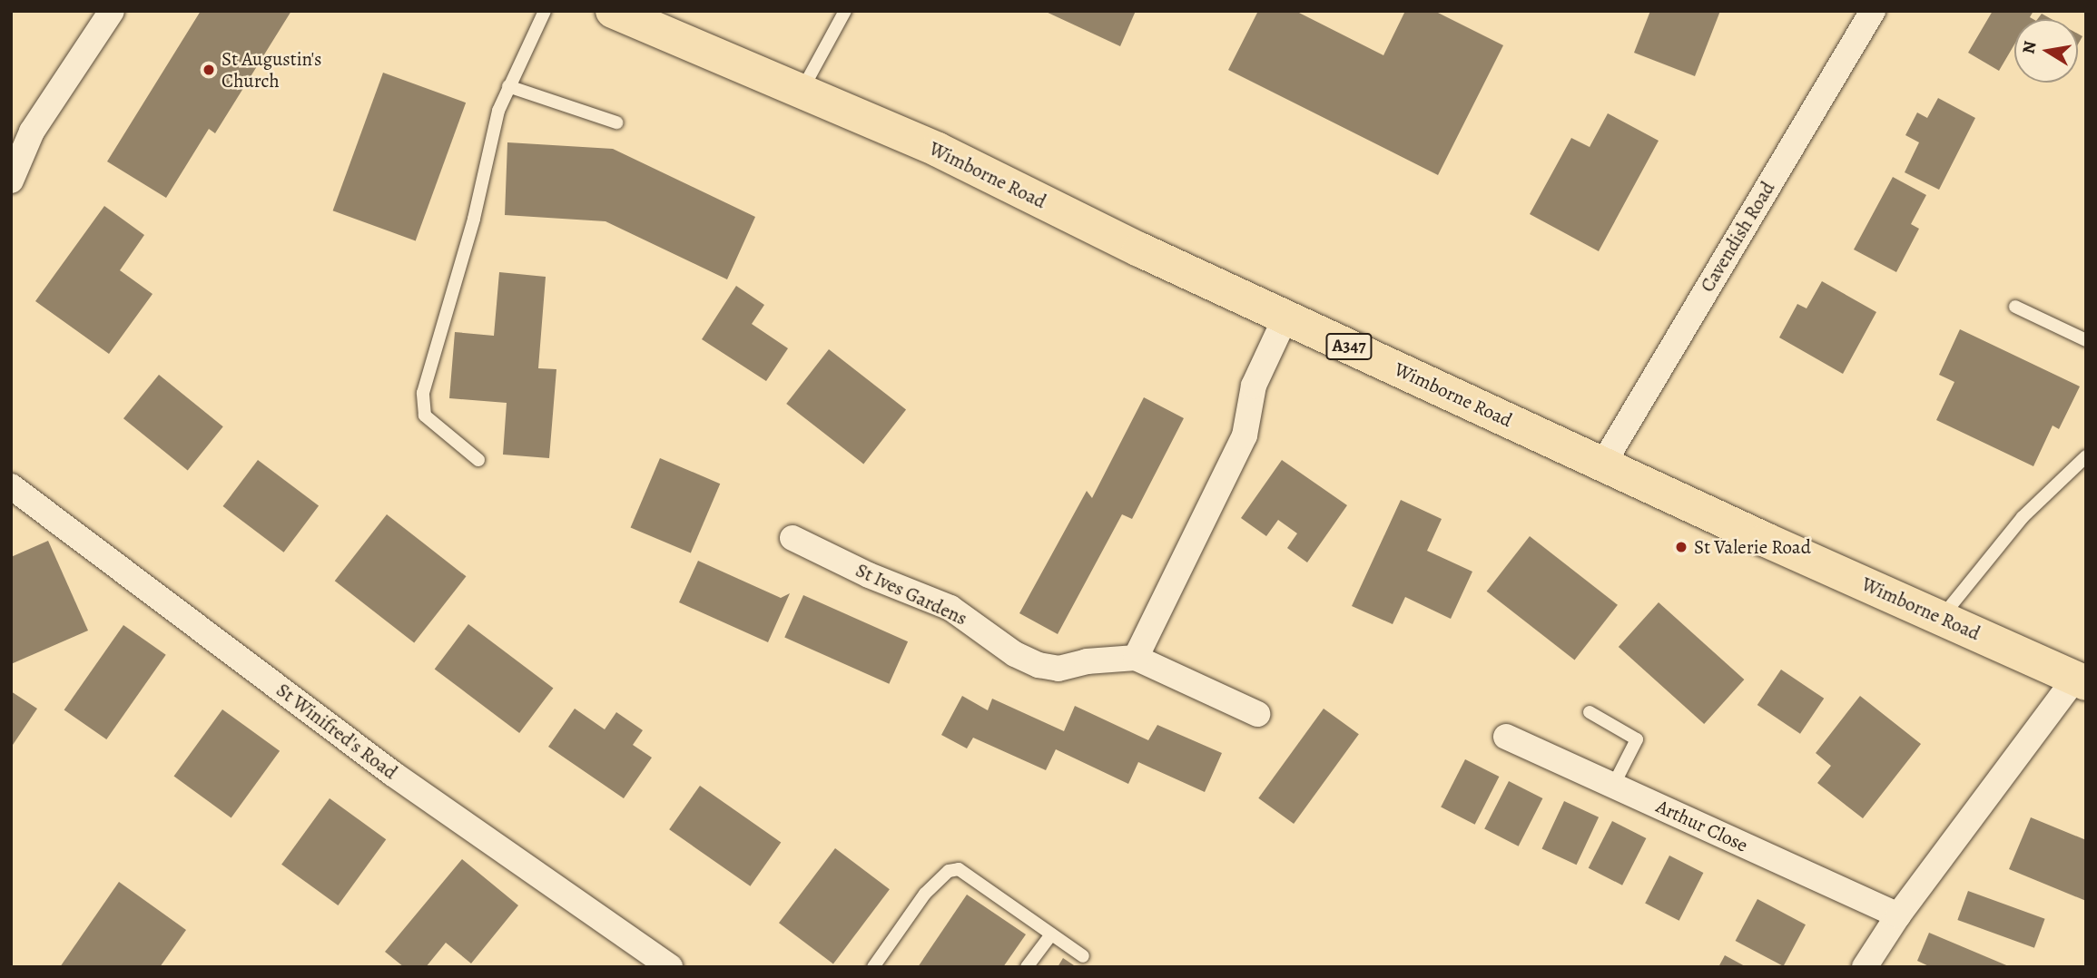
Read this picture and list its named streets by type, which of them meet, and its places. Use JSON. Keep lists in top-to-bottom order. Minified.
{"streets":{"main road":["Wimborne Road","A347"],"street":["Cavendish Road","St Ives Gardens","St Winifred's Road","Arthur Close"]},"crossings":[["Wimborne Road","Cavendish Road"]],"places":["St Augustin's Church","St Valerie Road"],"north":"left"}
